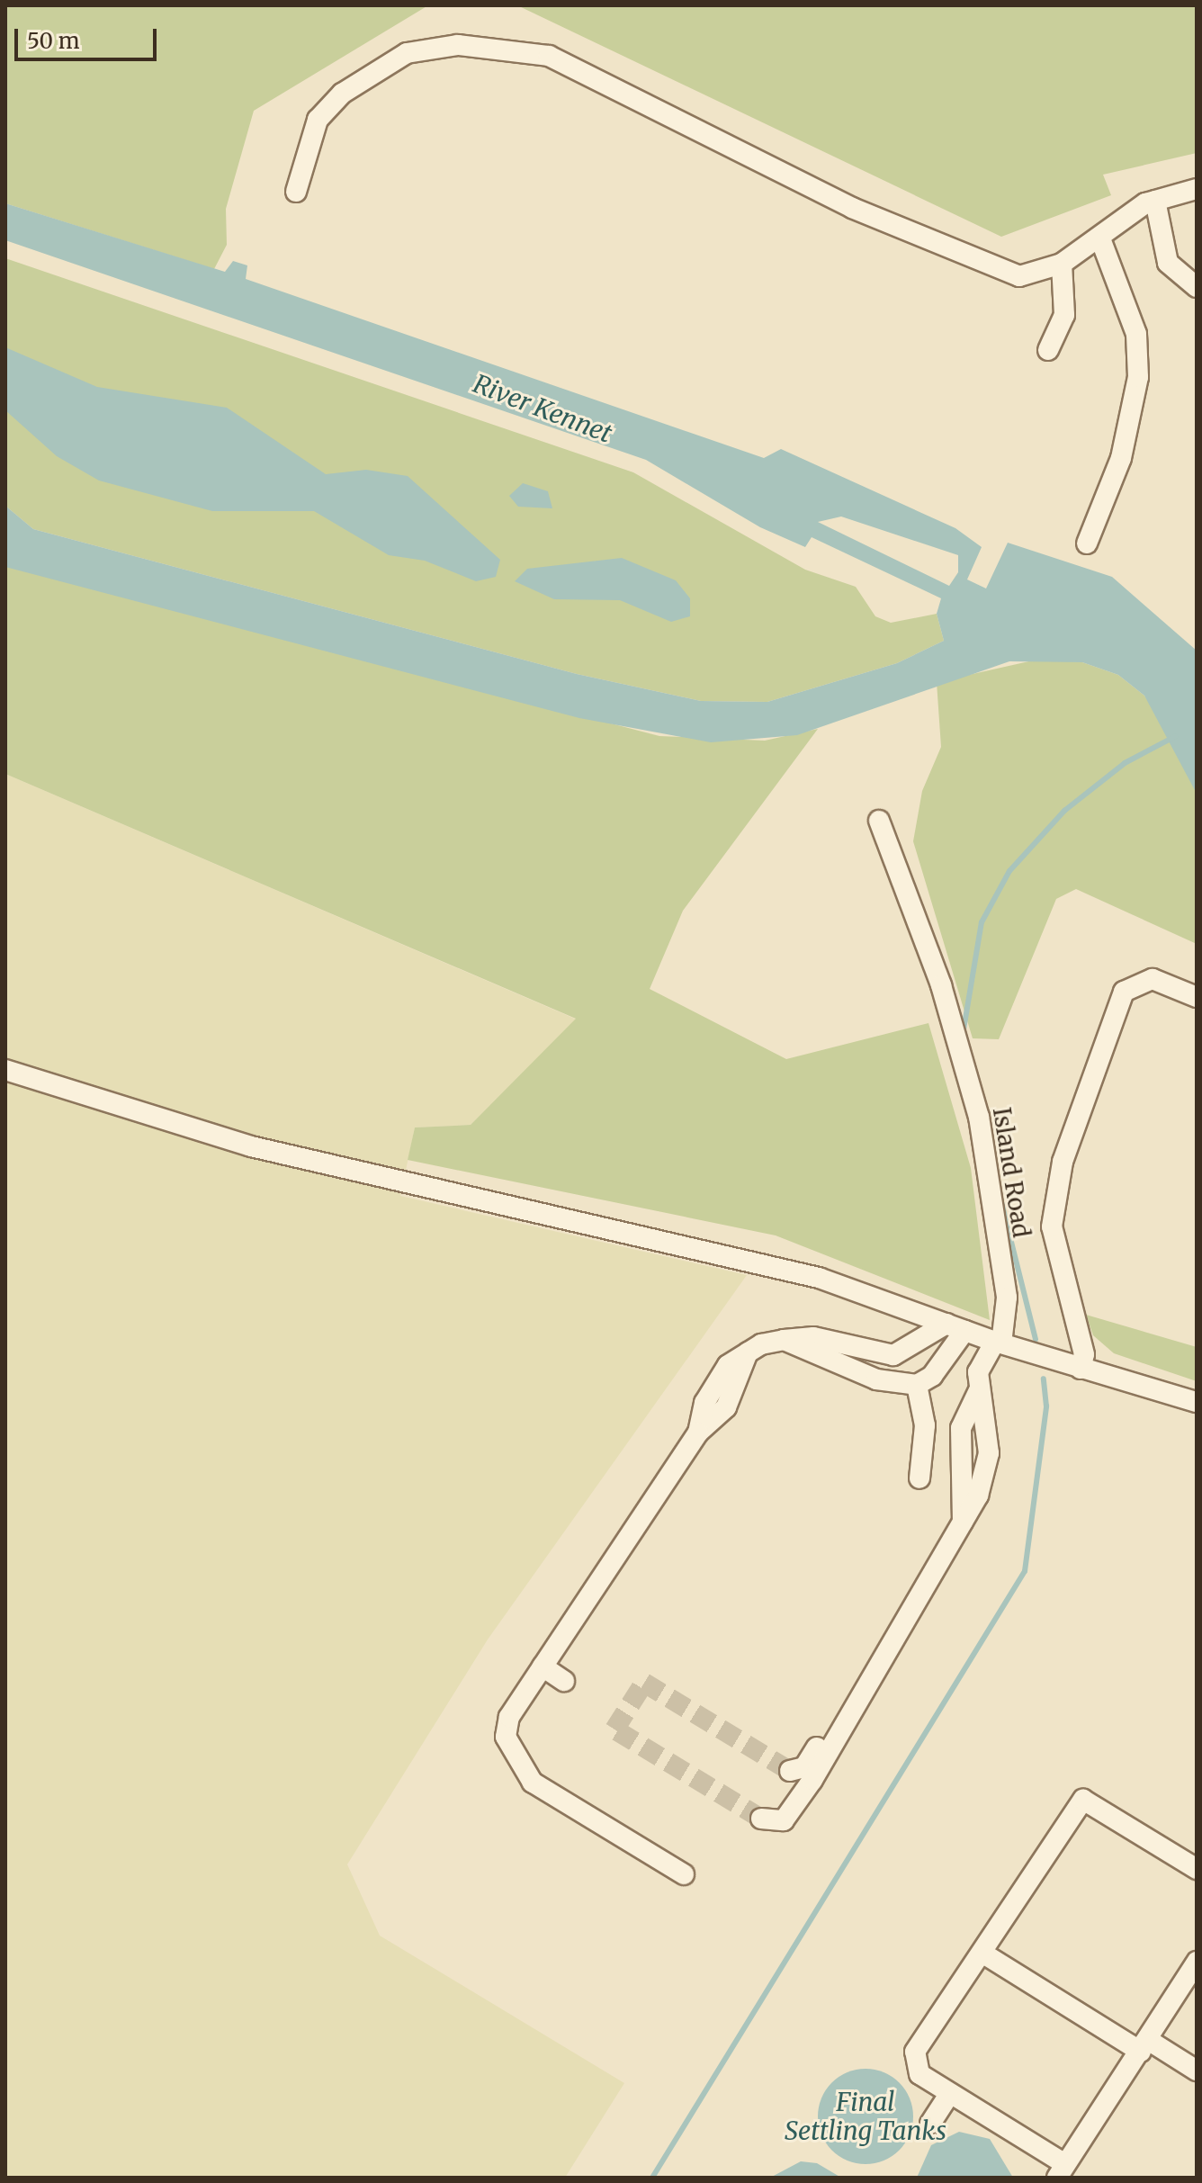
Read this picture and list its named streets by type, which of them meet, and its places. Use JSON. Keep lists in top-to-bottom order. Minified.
{"streets":{"street":["Island Road"]},"water":["River Kennet","Final Settling Tanks"],"scale_bar":"50 m"}
